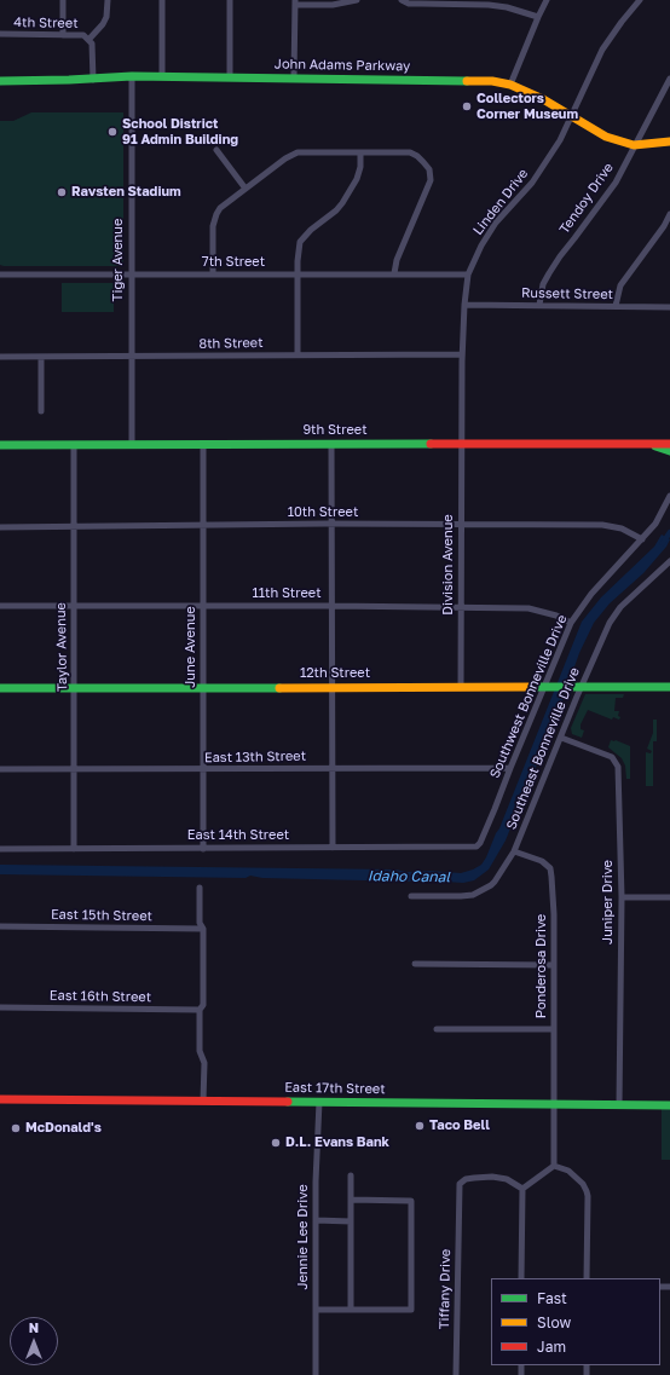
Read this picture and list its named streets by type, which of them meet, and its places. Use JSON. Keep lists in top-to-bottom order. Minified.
{"streets":{"street":["4th Street","John Adams Parkway","Tendoy Drive","Linden Drive","Tiger Avenue","7th Street","Russett Street","8th Street","9th Street","10th Street","Division Avenue","11th Street","Taylor Avenue","June Avenue","12th Street","Southwest Bonneville Drive","Southeast Bonneville Drive","East 13th Street","East 14th Street","Juniper Drive","East 15th Street","Ponderosa Drive","East 16th Street","East 17th Street","Jennie Lee Drive","Tiffany Drive"]},"crossings":[["John Adams Parkway","Tendoy Drive"],["John Adams Parkway","Linden Drive"],["John Adams Parkway","Tiger Avenue"],["Tendoy Drive","Russett Street"],["Linden Drive","7th Street"],["Linden Drive","Russett Street"],["Linden Drive","8th Street"],["Linden Drive","9th Street"],["Linden Drive","Division Avenue"],["Tiger Avenue","7th Street"],["Tiger Avenue","8th Street"],["Tiger Avenue","9th Street"],["9th Street","Division Avenue"],["9th Street","Taylor Avenue"],["9th Street","June Avenue"],["10th Street","Division Avenue"],["10th Street","Taylor Avenue"],["10th Street","June Avenue"],["10th Street","Southwest Bonneville Drive"],["Division Avenue","11th Street"],["Division Avenue","12th Street"],["11th Street","Taylor Avenue"],["11th Street","June Avenue"],["11th Street","Southwest Bonneville Drive"],["Taylor Avenue","12th Street"],["Taylor Avenue","East 13th Street"],["Taylor Avenue","East 14th Street"],["June Avenue","12th Street"],["June Avenue","East 13th Street"],["June Avenue","East 14th Street"],["12th Street","Southwest Bonneville Drive"],["12th Street","Southeast Bonneville Drive"],["Southwest Bonneville Drive","East 13th Street"],["Southwest Bonneville Drive","East 14th Street"],["Southeast Bonneville Drive","Juniper Drive"],["Southeast Bonneville Drive","Ponderosa Drive"],["Juniper Drive","East 17th Street"],["Ponderosa Drive","East 17th Street"],["East 17th Street","Jennie Lee Drive"]],"water":["Idaho Canal"],"places":["Collectors Corner Museum","School District 91 Admin Building","Ravsten Stadium","Taco Bell","McDonald's","D.L. Evans Bank"],"legend":["Fast","Slow","Jam"],"north":"top"}
